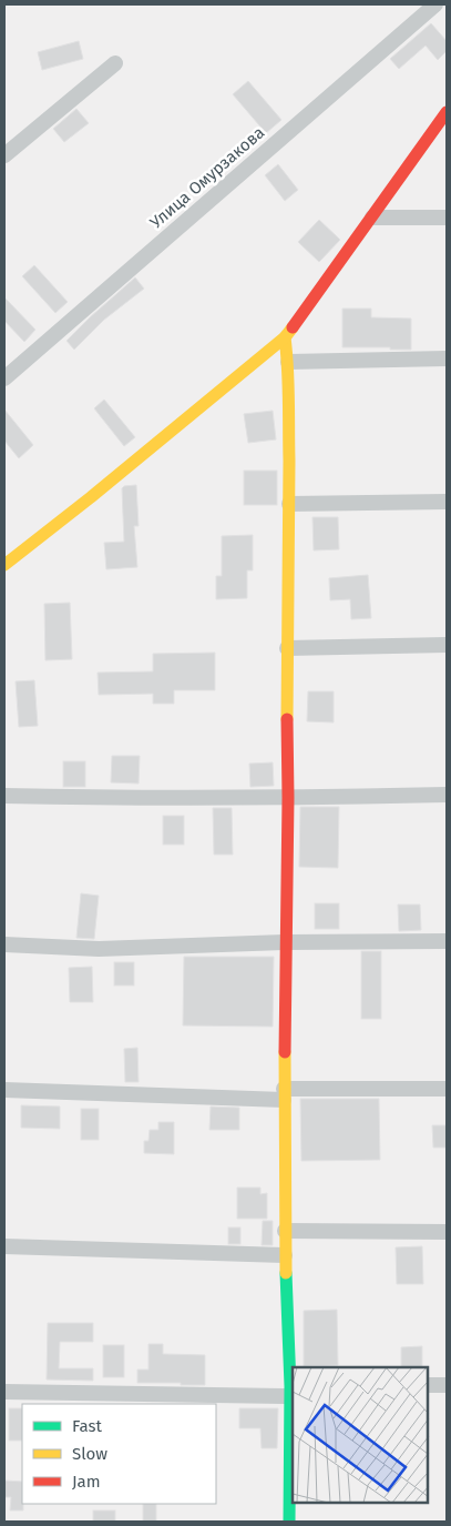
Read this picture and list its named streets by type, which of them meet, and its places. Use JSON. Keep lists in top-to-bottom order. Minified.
{"streets":{"street":["Улица Омурзакова"]},"legend":["Fast","Slow","Jam"]}
